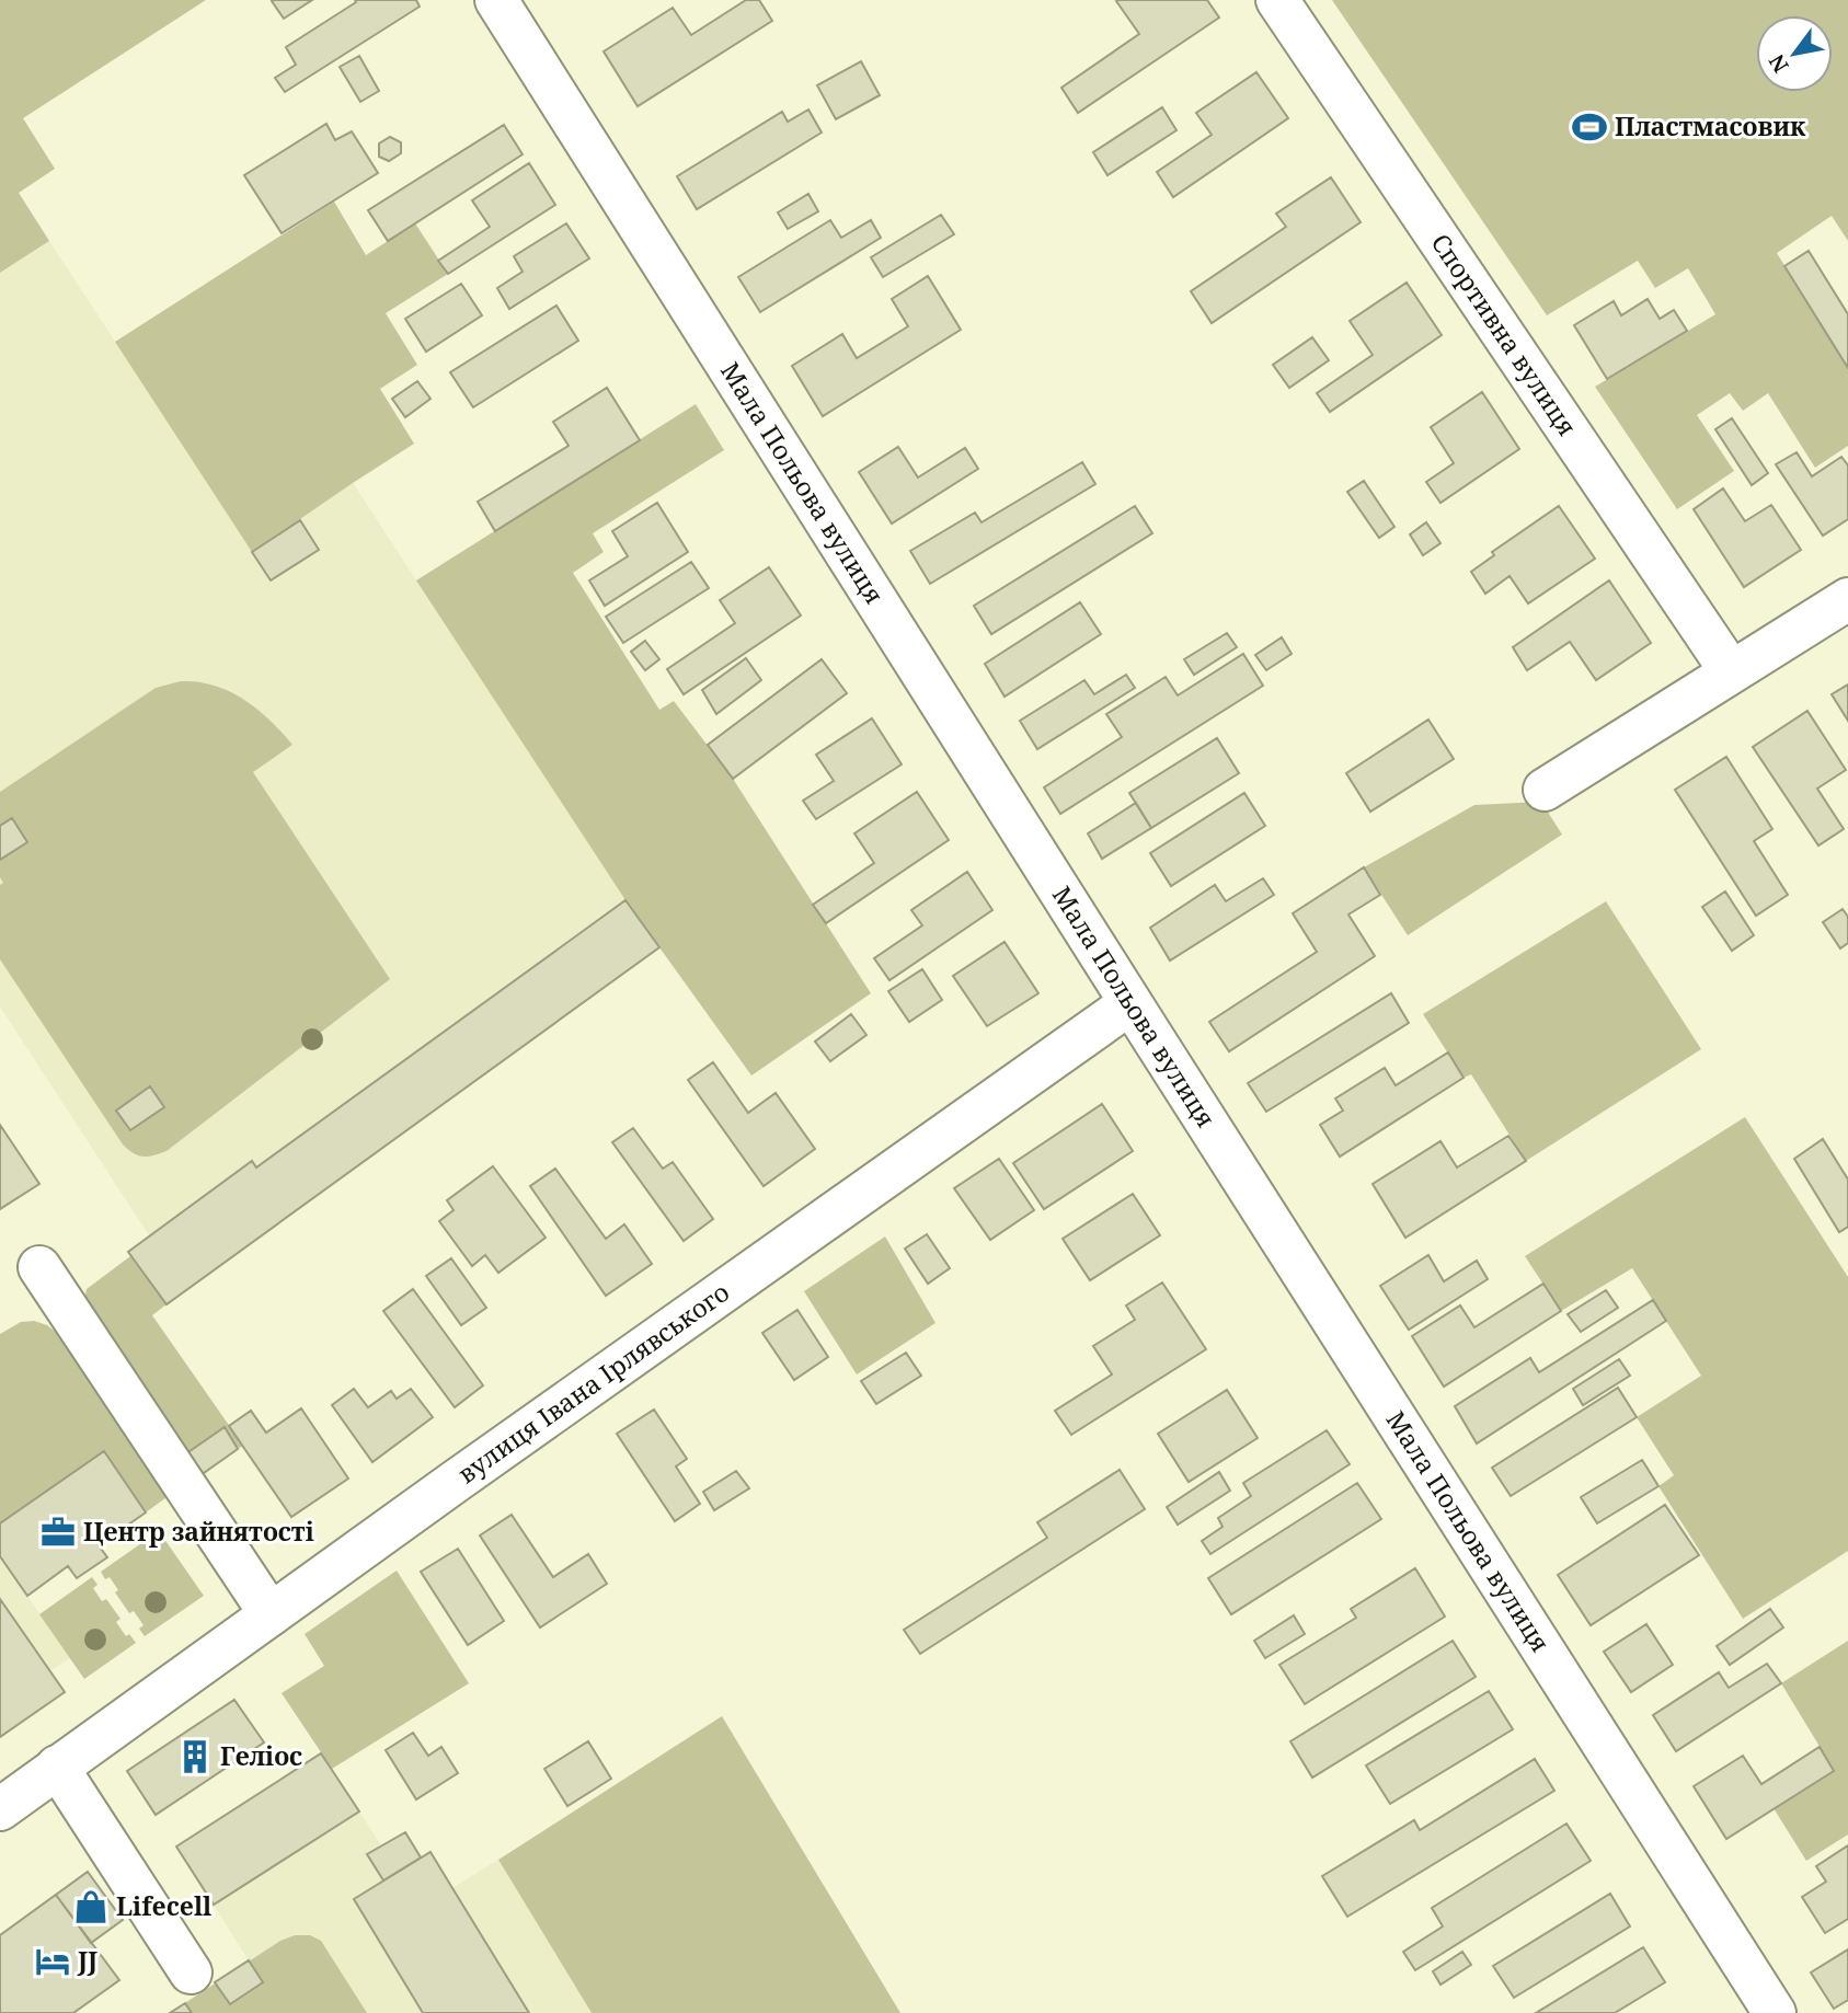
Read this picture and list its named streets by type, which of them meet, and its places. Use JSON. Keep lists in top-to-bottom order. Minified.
{"streets":{"street":["Спортивна вулиця","Мала Польова вулиця","вулиця Івана Ірлявського"]},"crossings":[["Мала Польова вулиця","вулиця Івана Ірлявського"]],"places":{"sports":["Пластмасовик"],"office":["Центр зайнятості"],"building":["Геліос"],"shop":["Lifecell"],"hotel":["JJ"]},"north":"bottom left"}
